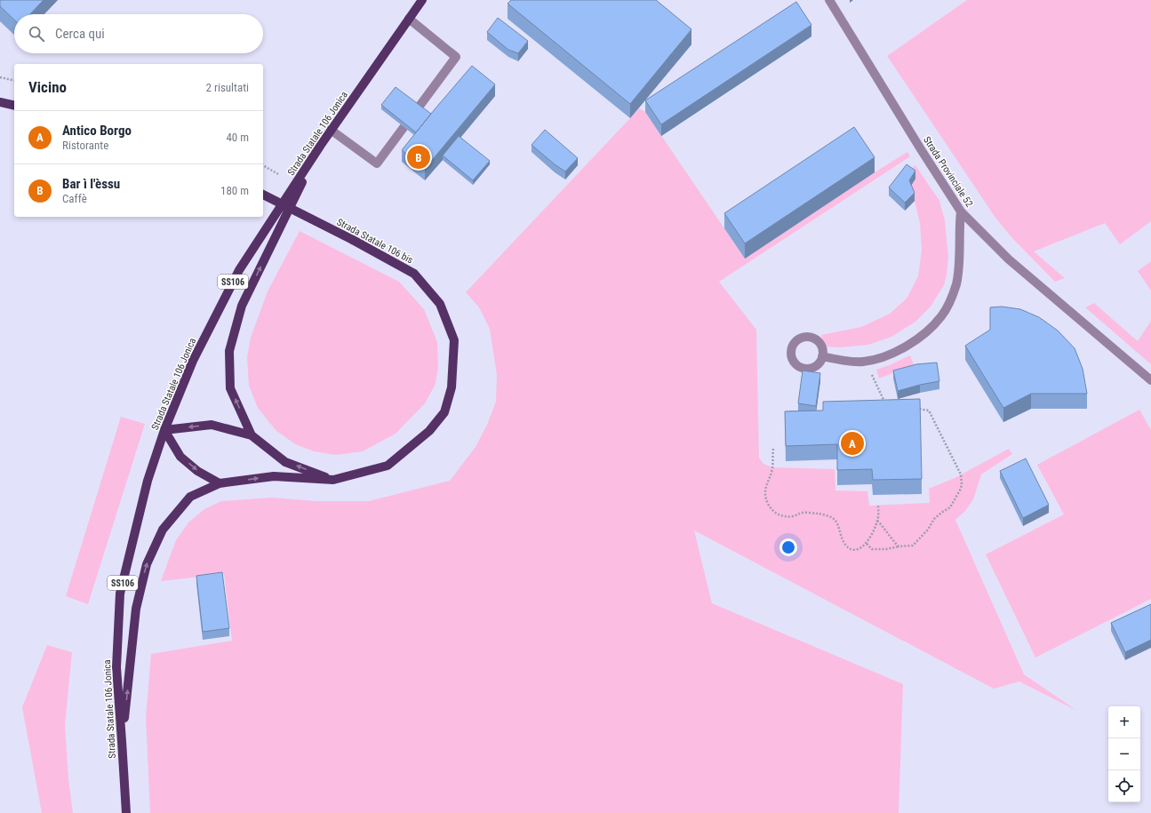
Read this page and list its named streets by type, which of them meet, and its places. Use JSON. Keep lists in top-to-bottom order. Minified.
{"streets":{"main road":["Strada Statale 106 Jonica","Strada Statale 106 bis","SS106"],"street":["Strada Provinciale 52"]},"crossings":[["Strada Statale 106 Jonica","Strada Statale 106 bis"]],"one_way":["Strada Statale 106 bis"],"page":{"search":"Cerca qui","heading":["Vicino","2 risultati"],"list":[{"mark":"A","name":"Antico Borgo","note":"Ristorante","value":"40 m"},{"mark":"B","name":"Bar ì l'èssu","note":"Caffè","value":"180 m"}],"pins":["B","A"],"map_buttons":["+","−"]}}
